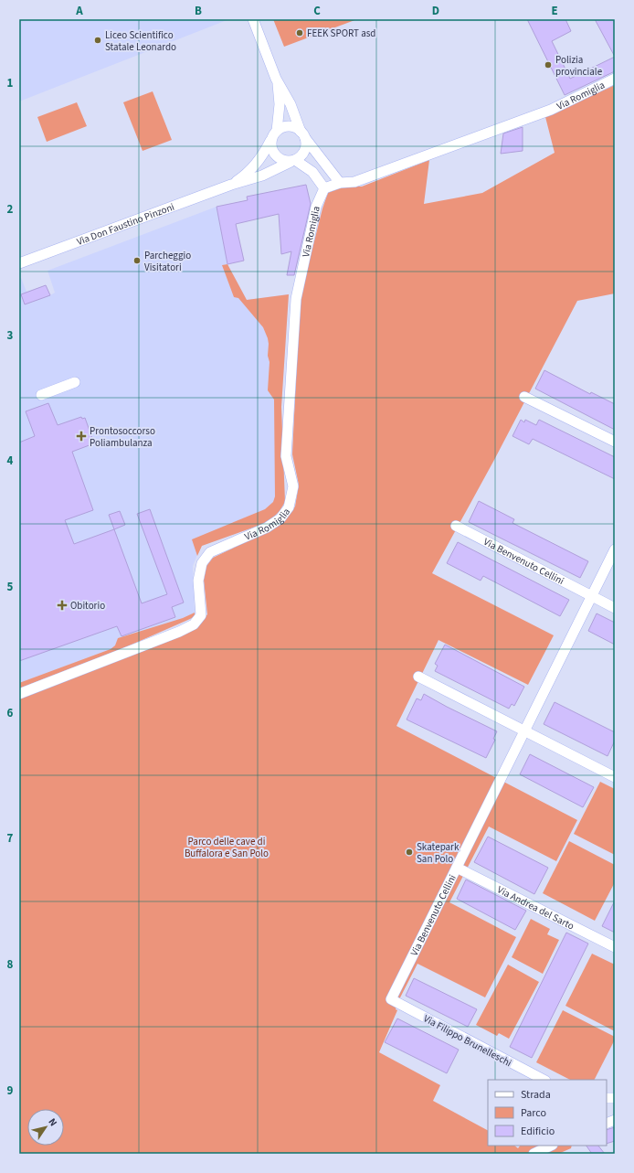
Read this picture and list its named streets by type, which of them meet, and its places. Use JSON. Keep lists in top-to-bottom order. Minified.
{"streets":{"street":["Via Romiglia","Via Don Faustino Pinzoni","Via Benvenuto Cellini","Via Andrea del Sarto","Via Filippo Brunelleschi"]},"crossings":[["Via Benvenuto Cellini","Via Andrea del Sarto"],["Via Benvenuto Cellini","Via Filippo Brunelleschi"]],"parks":["Parco delle cave di Buffalora e San Polo"],"places":{"other":["FEEK SPORT asd","Liceo Scientifico Statale Leonardo","Polizia provinciale","Parcheggio Visitatori","Skatepark San Polo"],"health":["Prontosoccorso Poliambulanza","Obitorio"]},"legend":["Strada","Parco","Edificio"],"north":"top right","grid":{"columns":["A","B","C","D","E"],"rows":["1","2","3","4","5","6","7","8","9"]}}
